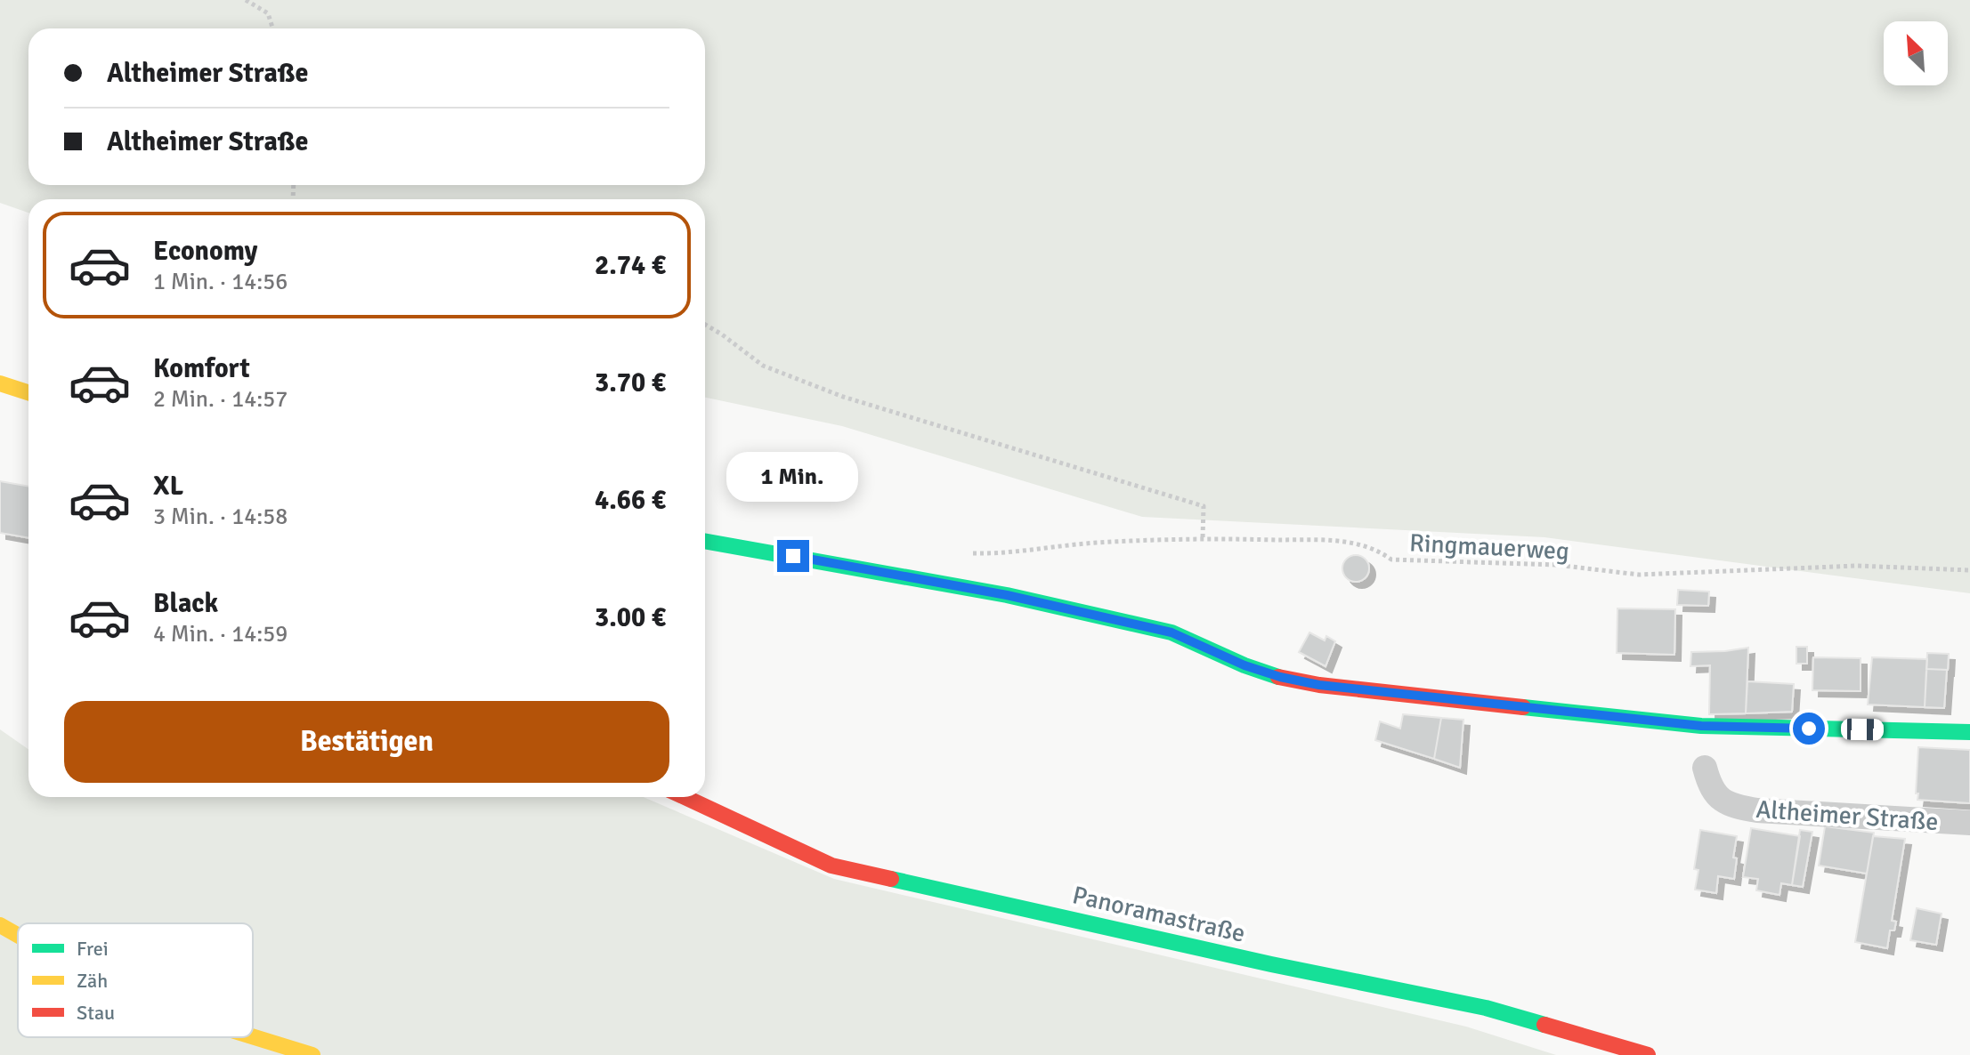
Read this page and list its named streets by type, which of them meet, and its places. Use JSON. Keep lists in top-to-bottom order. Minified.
{"streets":{"street":["Altheimer Straße","Panoramastraße"],"path":["Ringmauerweg"]},"legend":["Frei","Zäh","Stau"],"north":"top left","page":{"banner":["Altheimer Straße","Altheimer Straße"],"list":[{"name":"Economy","note":"1 Min. · 14:56","value":"2.74 €"},{"name":"Komfort","note":"2 Min. · 14:57","value":"3.70 €"},{"name":"XL","note":"3 Min. · 14:58","value":"4.66 €"},{"name":"Black","note":"4 Min. · 14:59","value":"3.00 €"}],"bubble":"1 Min.","buttons":"Bestätigen"}}
